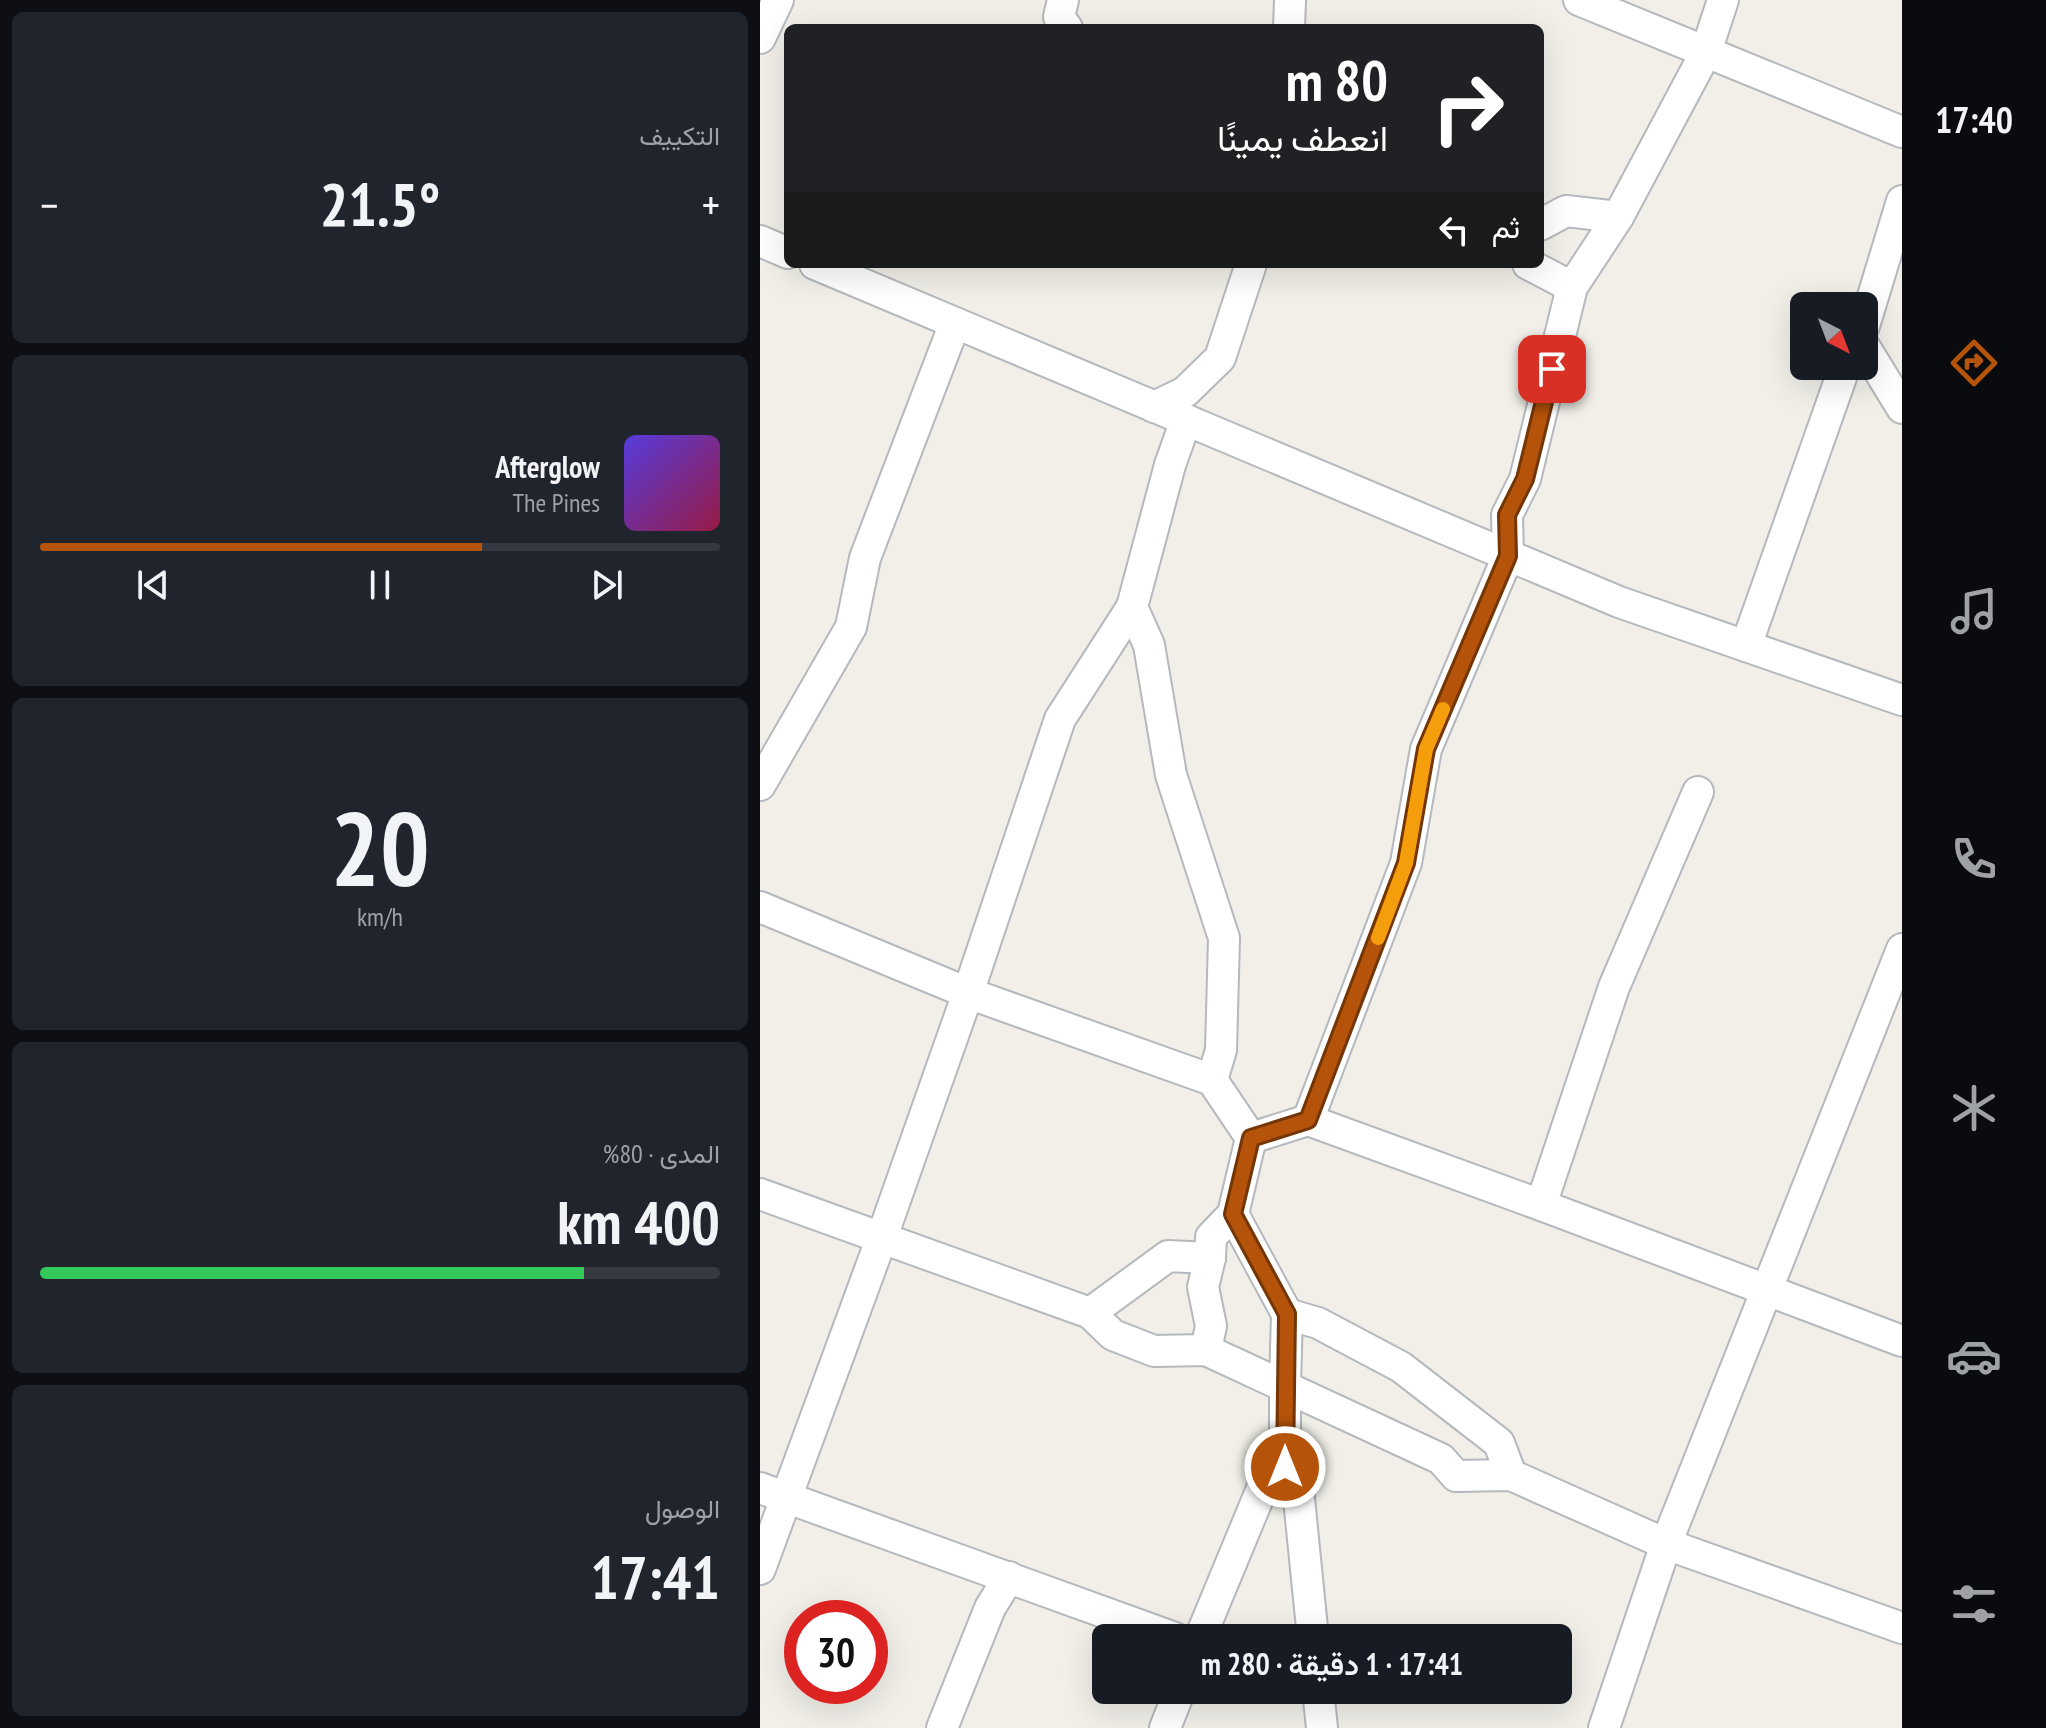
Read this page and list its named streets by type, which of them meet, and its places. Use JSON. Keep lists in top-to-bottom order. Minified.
{"north":"bottom right","page":{"tabs":"17:40","tile":["التكييف",["20","km/h"],["المدى · 80%","400 km"],["الوصول","17:41"]],"turn":["80 m","انعطف يمينًا"],"heat":["−","21.5°","+"],"then":"ثم","song":["Afterglow","The Pines"],"limit":"30","trip":"17:41 · 1 دقيقة · 280 m"}}
